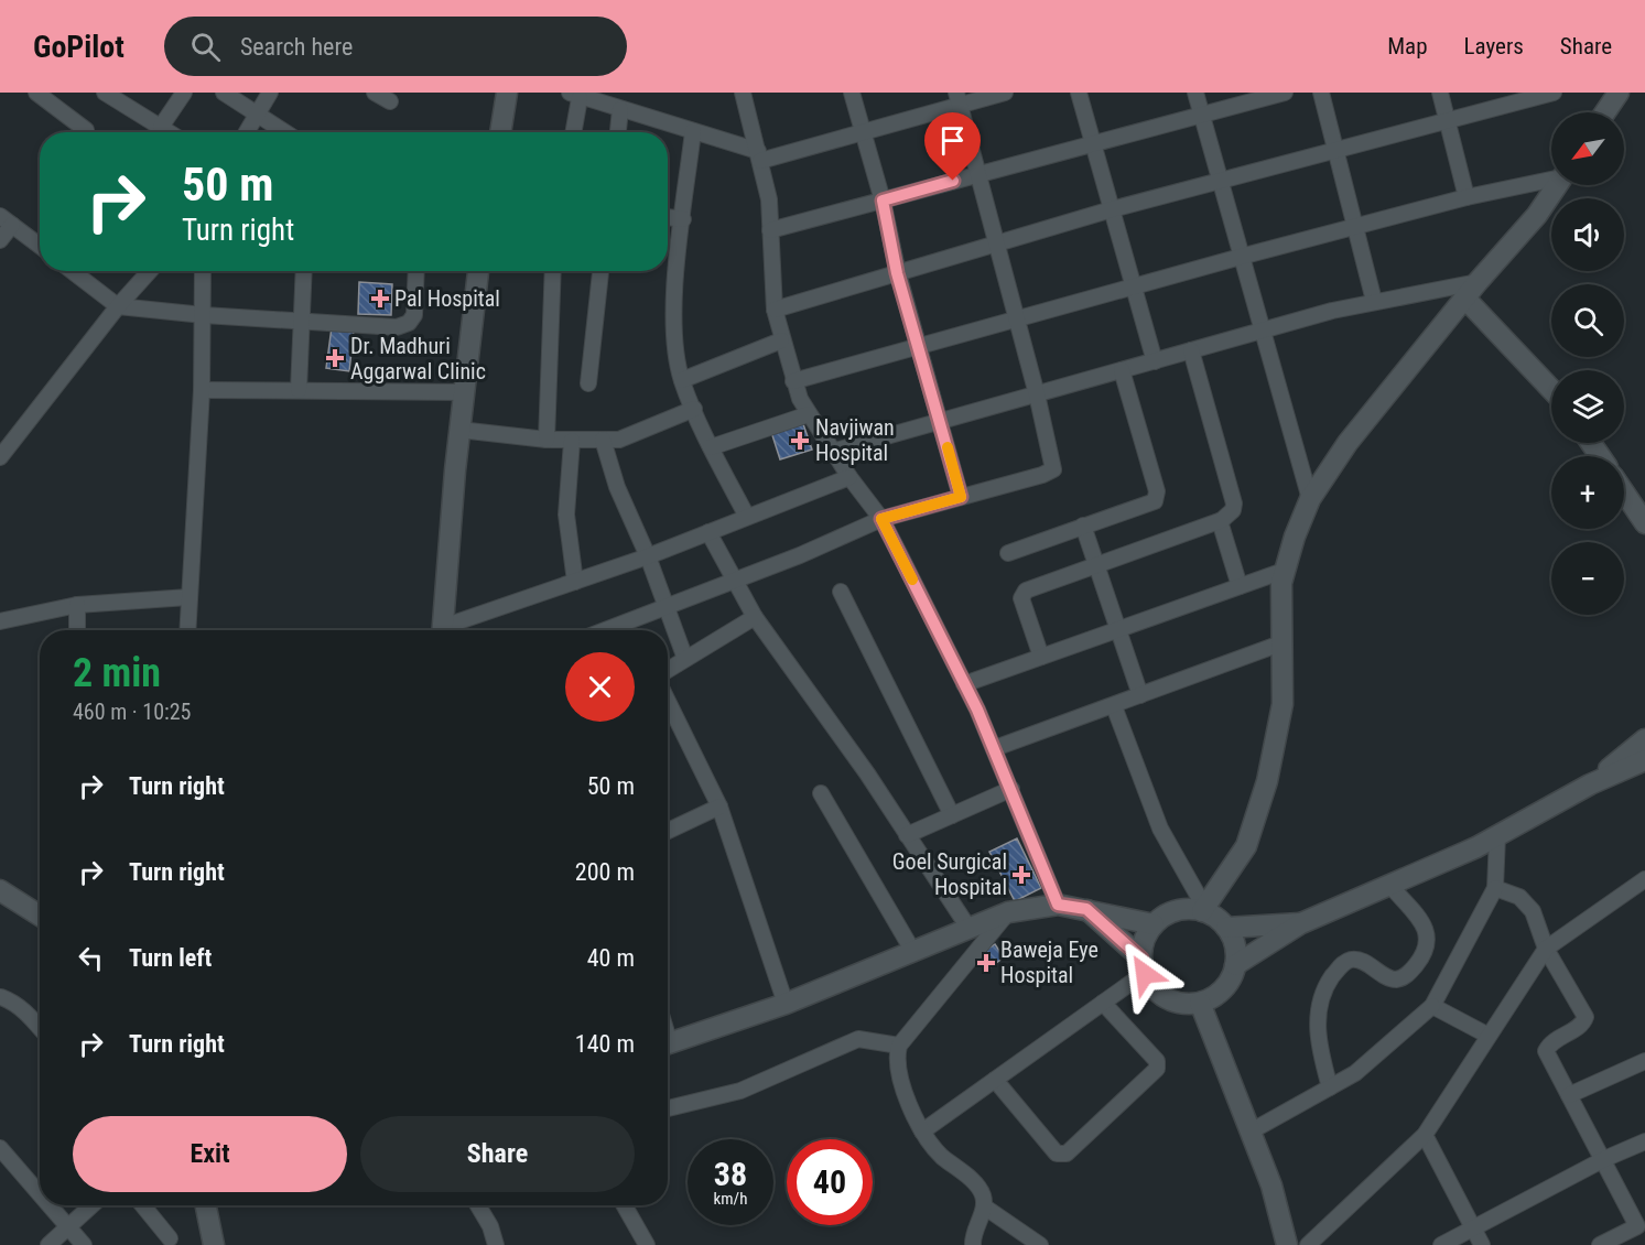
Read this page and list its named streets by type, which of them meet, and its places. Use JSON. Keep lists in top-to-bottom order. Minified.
{"places":{"health":["Pal Hospital","Dr. Madhuri Aggarwal Clinic","Navjiwan Hospital","Goel Surgical Hospital","Baweja Eye Hospital"]},"north":"bottom left","page":{"header":"GoPilot","search":"Search here","nav":["Map","Layers","Share"],"map_buttons":["+","−"],"turn":["50 m","Turn right"],"heading":["2 min","460 m · 10:25"],"list":[{"name":"Turn right","value":"50 m"},{"name":"Turn right","value":"200 m"},{"name":"Turn left","value":"40 m"},{"name":"Turn right","value":"140 m"}],"buttons":["Exit","Share"],"speed":"38 km/h","limit":"40"}}
